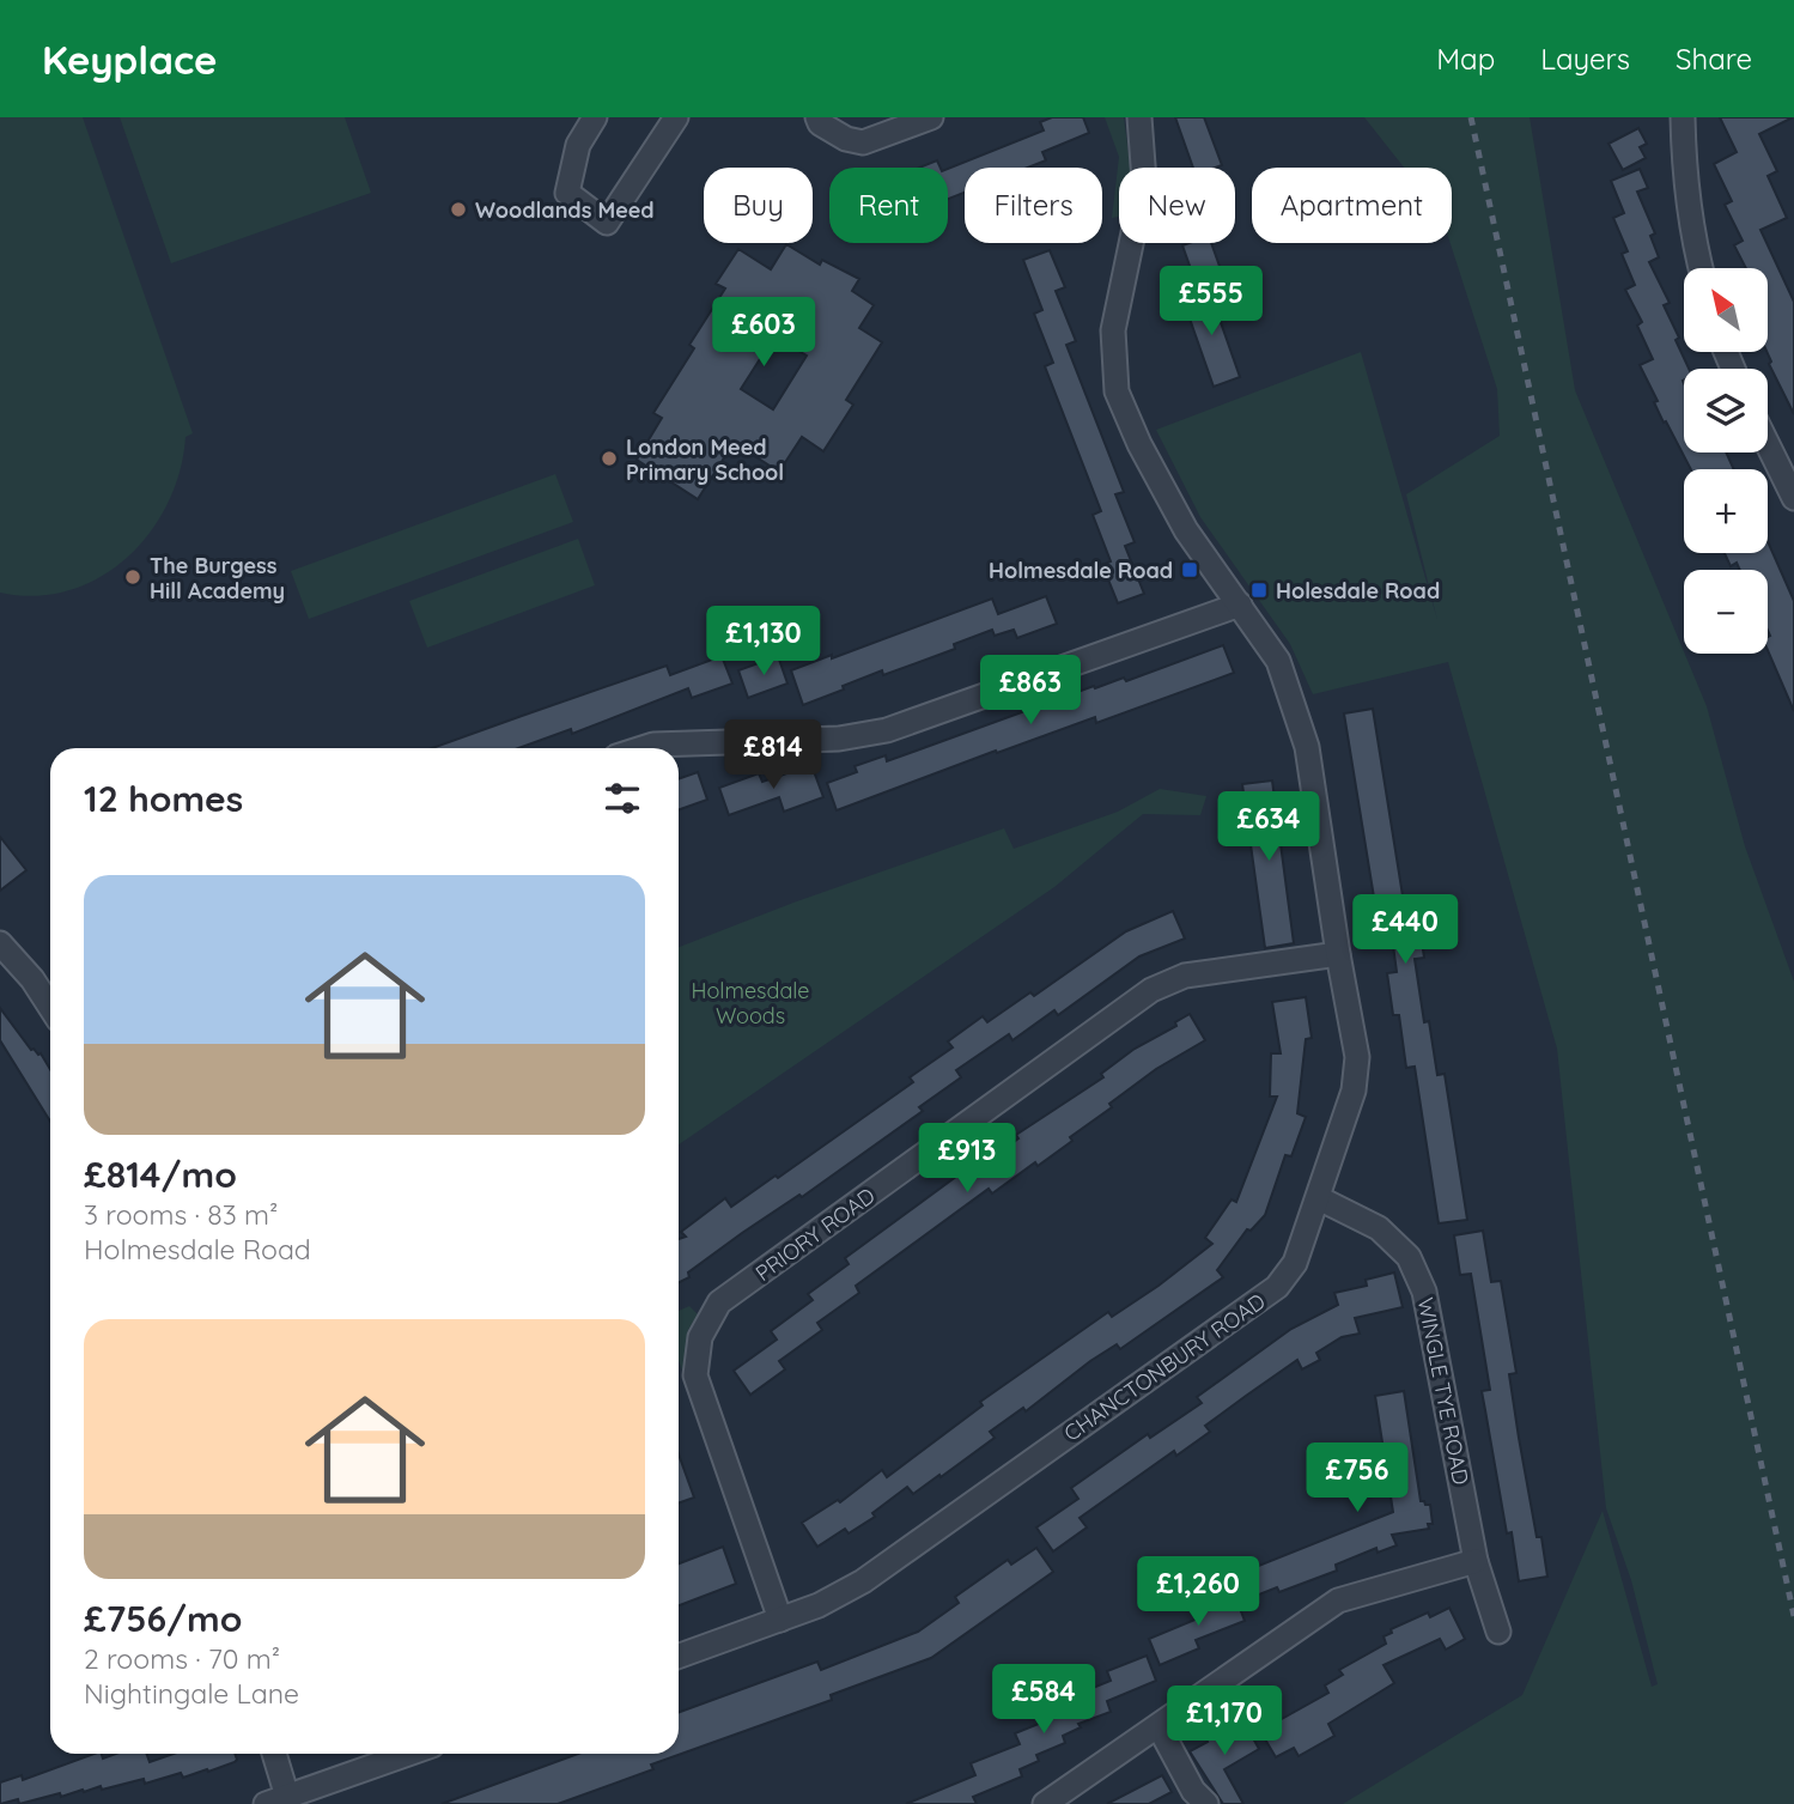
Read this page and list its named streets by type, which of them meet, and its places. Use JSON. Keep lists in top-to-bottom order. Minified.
{"streets":{"street":["PRIORY ROAD","CHANCTONBURY ROAD","WINGLE TYE ROAD"]},"crossings":[["PRIORY ROAD","CHANCTONBURY ROAD"],["CHANCTONBURY ROAD","WINGLE TYE ROAD"]],"parks":["Holmesdale Woods"],"places":{"other":["Woodlands Meed","London Meed Primary School","The Burgess Hill Academy"],"transit":["Holmesdale Road","Holesdale Road"]},"north":"top left","page":{"header":"Keyplace","nav":["Map","Layers","Share"],"chip":["Buy","Rent","Filters","New","Apartment"],"price":["£555","£603","£1,130","£863","£814","£634","£440","£913","£756","£1,260","£584","£1,170"],"map_buttons":["+","−"],"heading":"12 homes","list":[{"name":"£814/mo","note":"3 rooms · 83 m² · Holmesdale Road"},{"name":"£756/mo","note":"2 rooms · 70 m² · Nightingale Lane"}]}}
